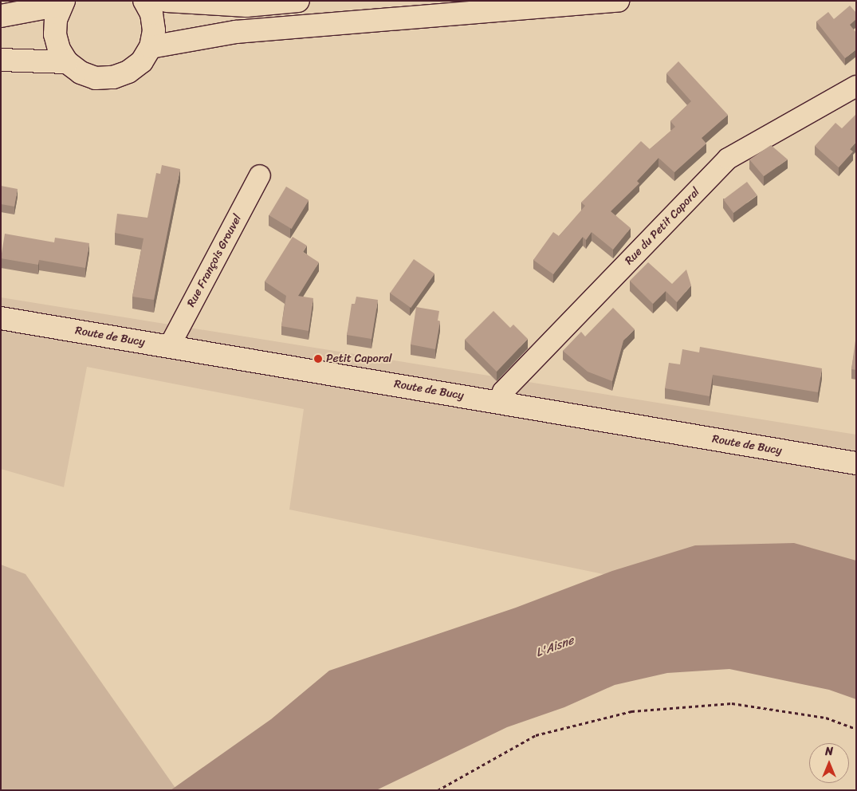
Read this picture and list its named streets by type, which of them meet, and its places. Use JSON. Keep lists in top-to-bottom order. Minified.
{"streets":{"main road":["Route de Bucy"],"street":["Rue du Petit Caporal","Rue François Grouvel"]},"crossings":[["Rue du Petit Caporal","Route de Bucy"],["Rue François Grouvel","Route de Bucy"]],"water":["L'Aisne"],"places":["Petit Caporal"],"north":"top"}
